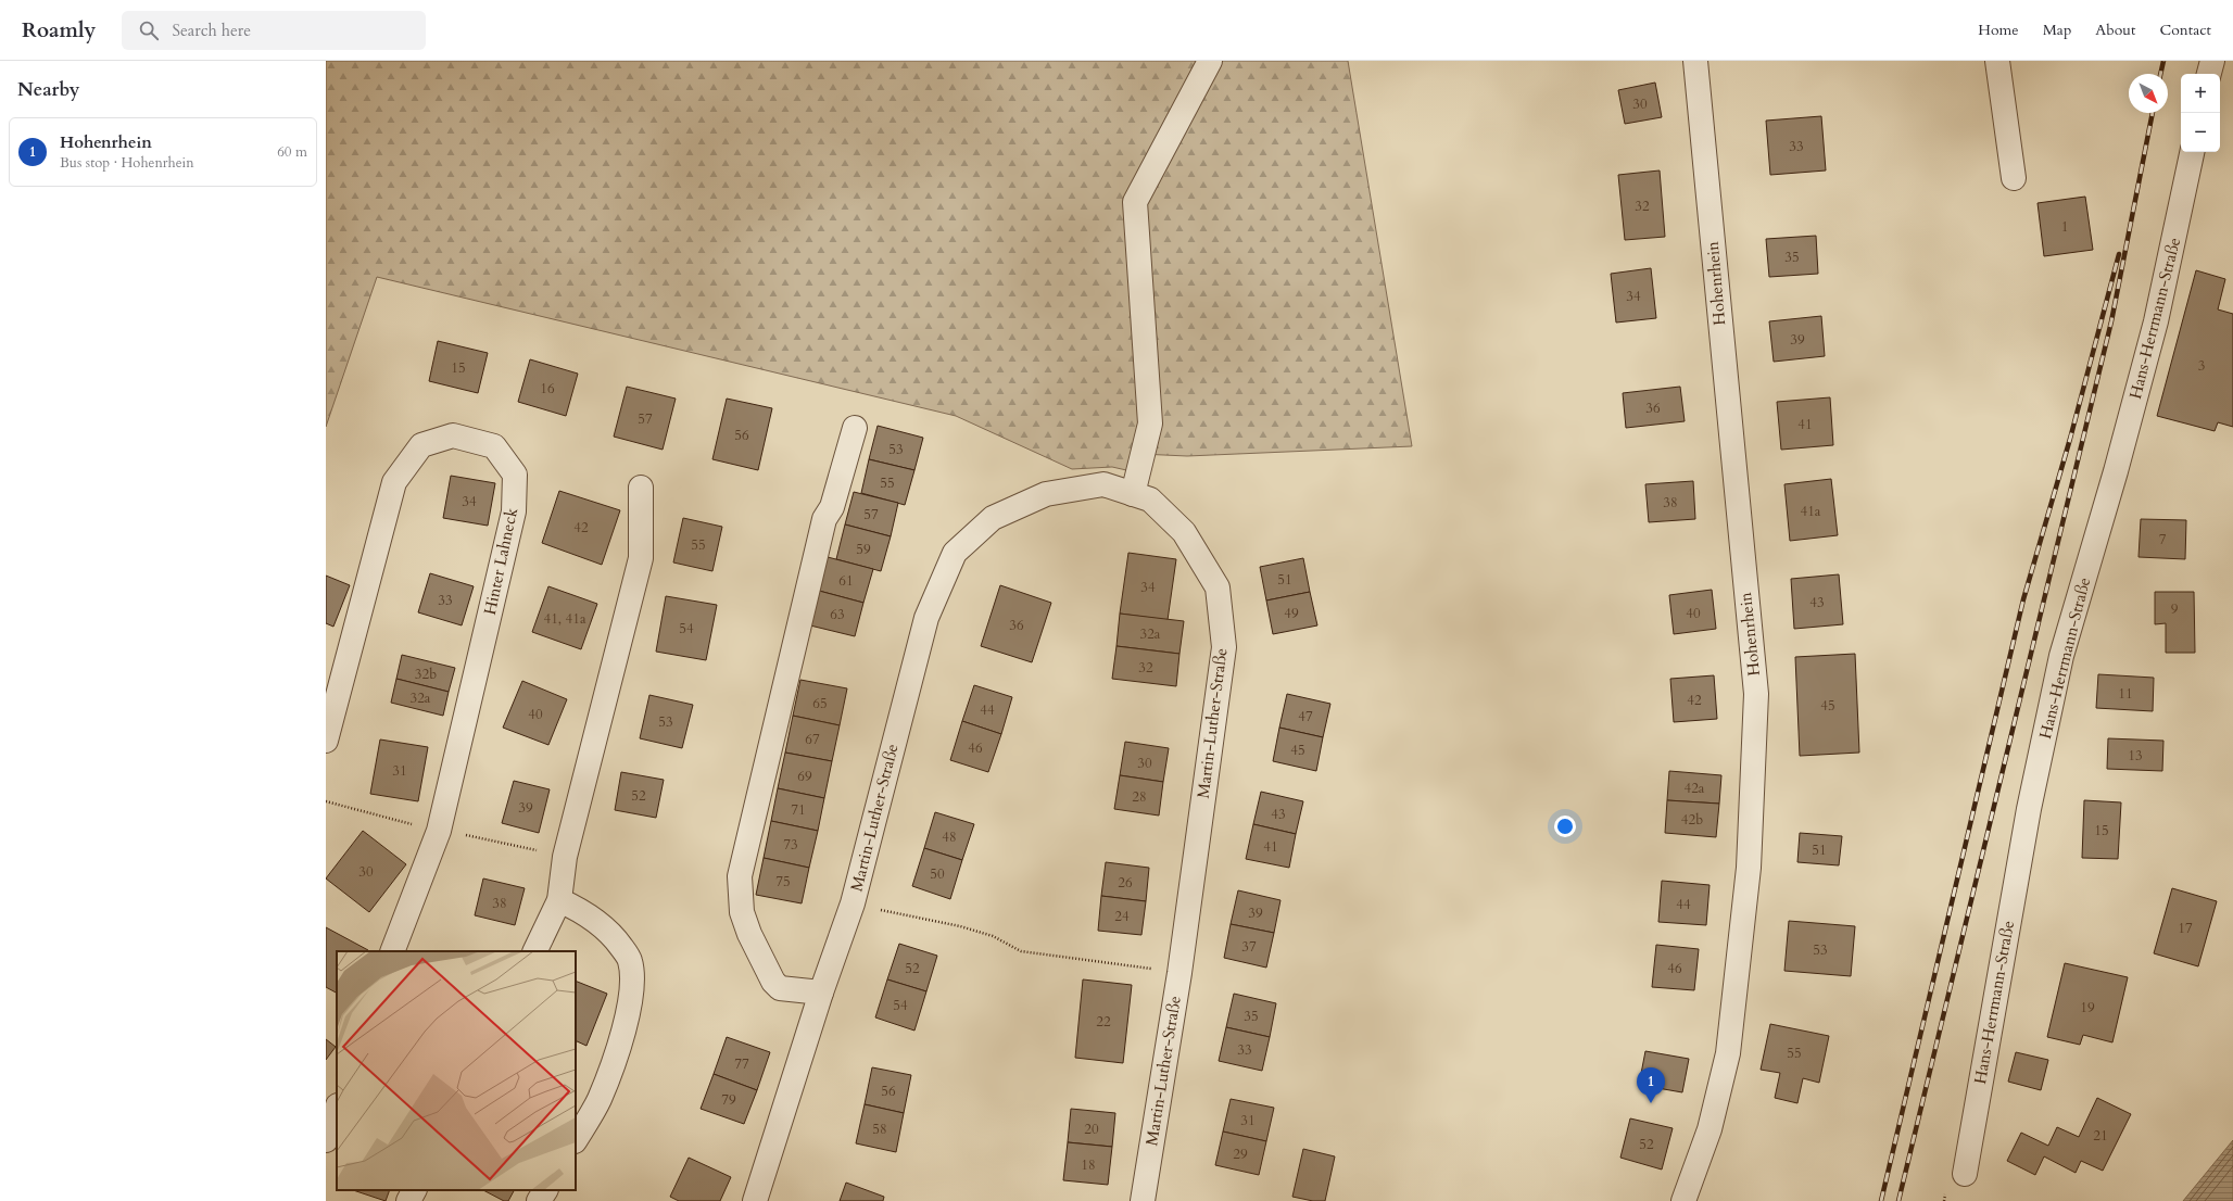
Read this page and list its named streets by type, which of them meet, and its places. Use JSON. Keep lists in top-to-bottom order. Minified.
{"streets":{"street":["Hohenrhein","Hans-Herrmann-Straße","Hinter Lahneck","Martin-Luther-Straße"]},"house_numbers":["30","33","32","1","35","34","39","3","15","16","36","57","41","56","53","55","34","38","41a","57","42","7","55","59","51","61","34","33","43","9","49","40","63","41, 41a","36","54","32a","32","32b","11","32a","42","65","45","44","40","47","53","67","46","45","13","30","31","69","42a","52","28","39","71","43","42b","15","48","73","41","51","30","50","75","26","38","44","39","24","17","37","53","52","46","54","19","35","22","33","55","77","56","79","31","58","20","21","52","29","18"],"north":"bottom right","page":{"header":"Roamly","search":"Search here","nav":["Home","Map","About","Contact"],"heading":"Nearby","map_buttons":["+","−"],"list":[{"mark":"1","name":"Hohenrhein","note":"Bus stop · Hohenrhein","value":"60 m"}],"pins":"1"}}
